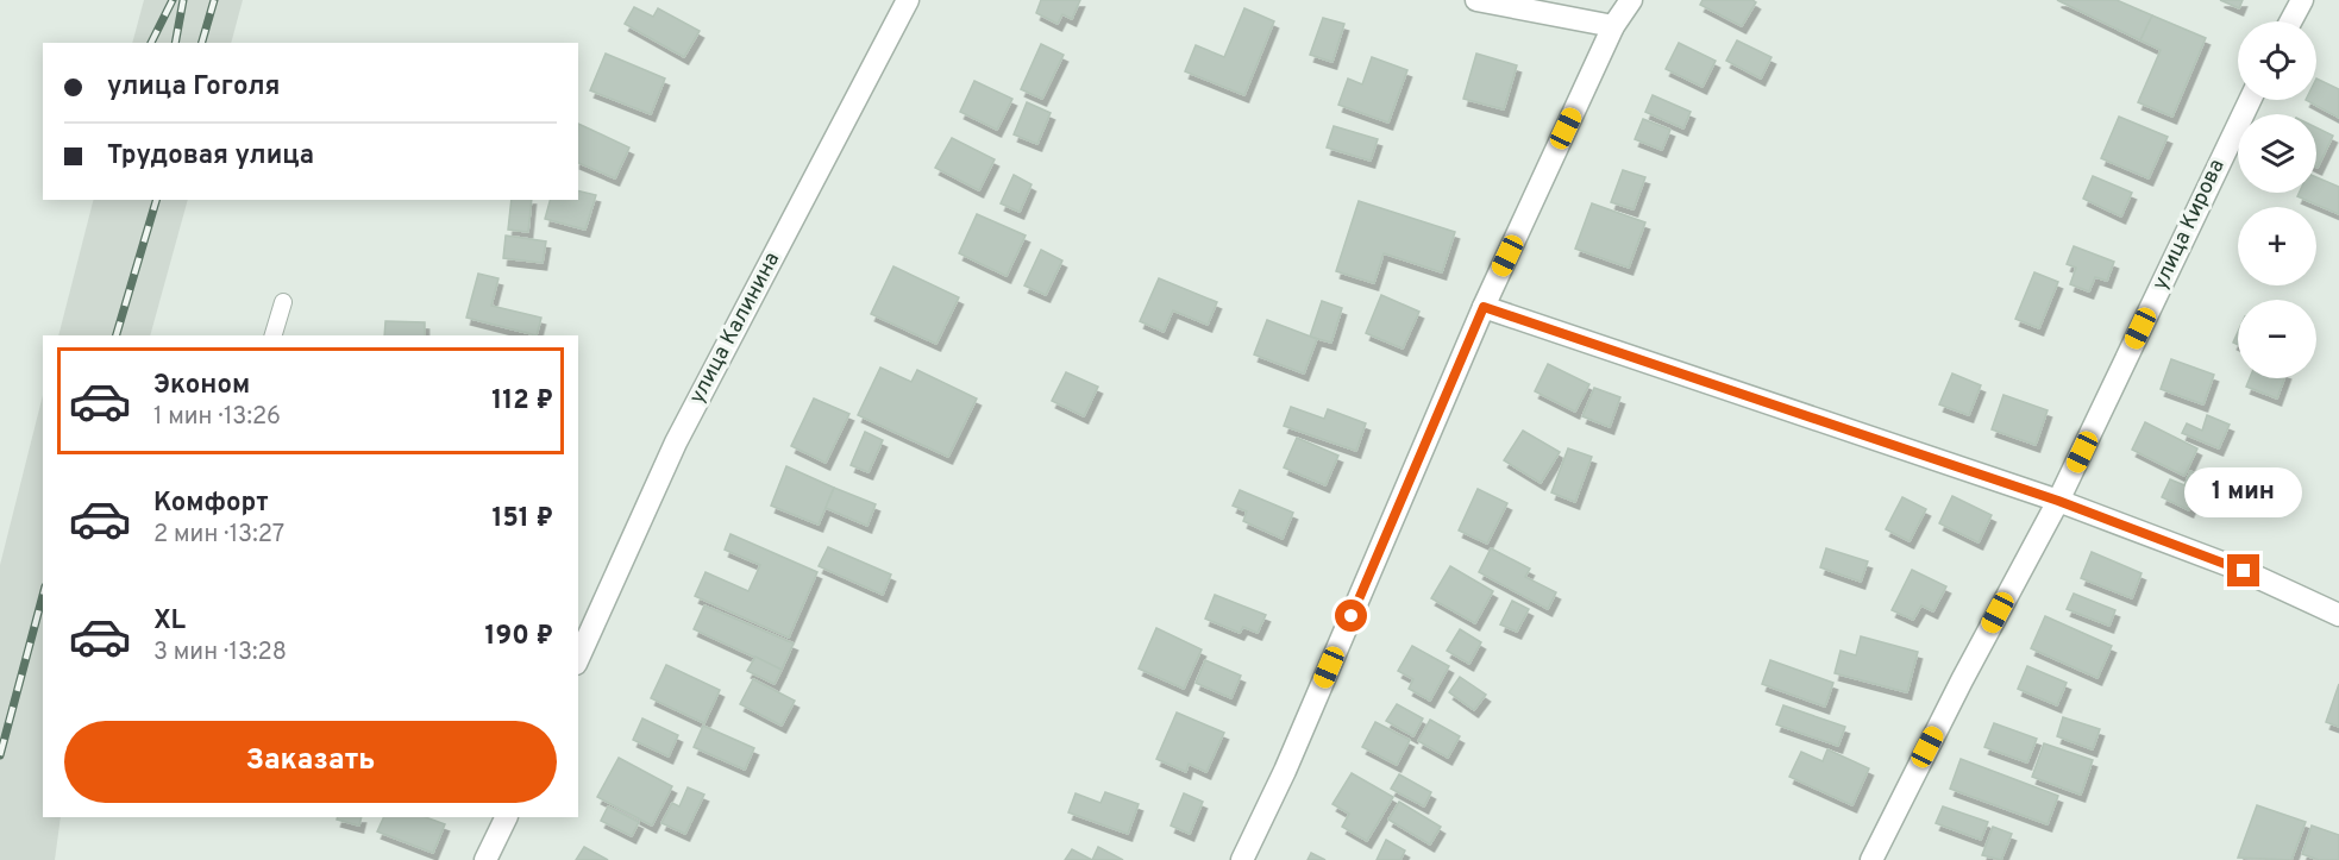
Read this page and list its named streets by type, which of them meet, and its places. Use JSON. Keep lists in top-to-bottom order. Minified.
{"streets":{"street":["улица Кирова","улица Калинина"]},"page":{"map_buttons":["+","−"],"banner":["улица Гоголя","Трудовая улица"],"list":[{"name":"Эконом","note":"1 мин · 13:26","value":"112 ₽"},{"name":"Комфорт","note":"2 мин · 13:27","value":"151 ₽"},{"name":"XL","note":"3 мин · 13:28","value":"190 ₽"}],"bubble":"1 мин","buttons":"Заказать"}}
